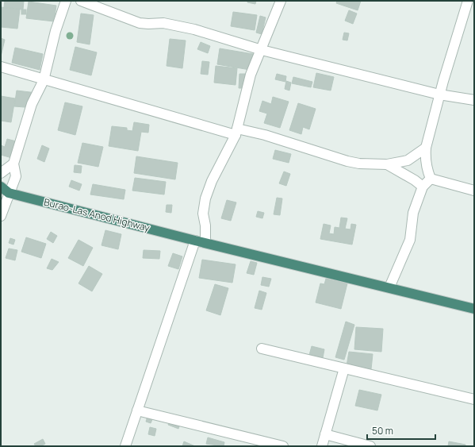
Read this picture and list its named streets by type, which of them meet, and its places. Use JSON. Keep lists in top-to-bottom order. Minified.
{"streets":{"highway":["Burao-Las Anod Highway"]},"scale_bar":"50 m"}
